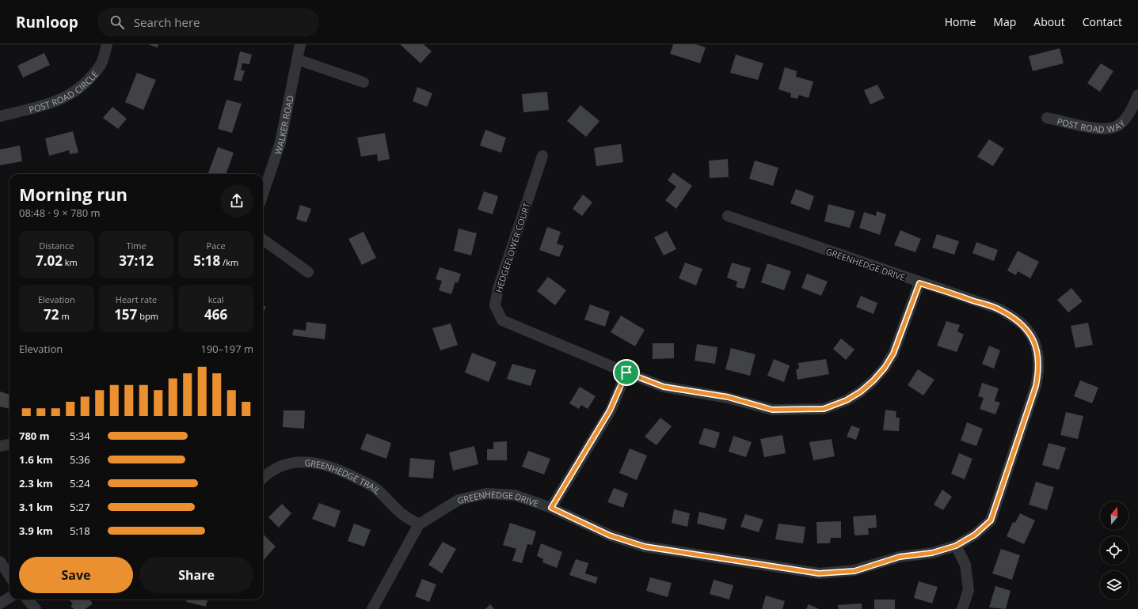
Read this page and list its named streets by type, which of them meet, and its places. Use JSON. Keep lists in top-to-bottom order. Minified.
{"streets":{"street":["POST ROAD CIRCLE","POST ROAD WAY","WALKER ROAD","HEDGEFLOWER COURT","GREENHEDGE DRIVE","GREENHEDGE TRAIL"]},"crossings":[["HEDGEFLOWER COURT","GREENHEDGE DRIVE"],["GREENHEDGE DRIVE","GREENHEDGE TRAIL"]],"north":"top","page":{"header":"Runloop","search":"Search here","nav":["Home","Map","About","Contact"],"heading":["Morning run","08:48 · 9 × 780 m"],"stats":[["Distance","7.02 km"],["Time","37:12"],["Pace","5:18 /km"],["Elevation","72 m"],["Heart rate","157 bpm"],["kcal","466"]],"chart":["Elevation","190–197 m"],"list":[{"name":"780 m","note":"5:34"},{"name":"1.6 km","note":"5:36"},{"name":"2.3 km","note":"5:24"},{"name":"3.1 km","note":"5:27"},{"name":"3.9 km","note":"5:18"}],"buttons":["Save","Share"]}}
